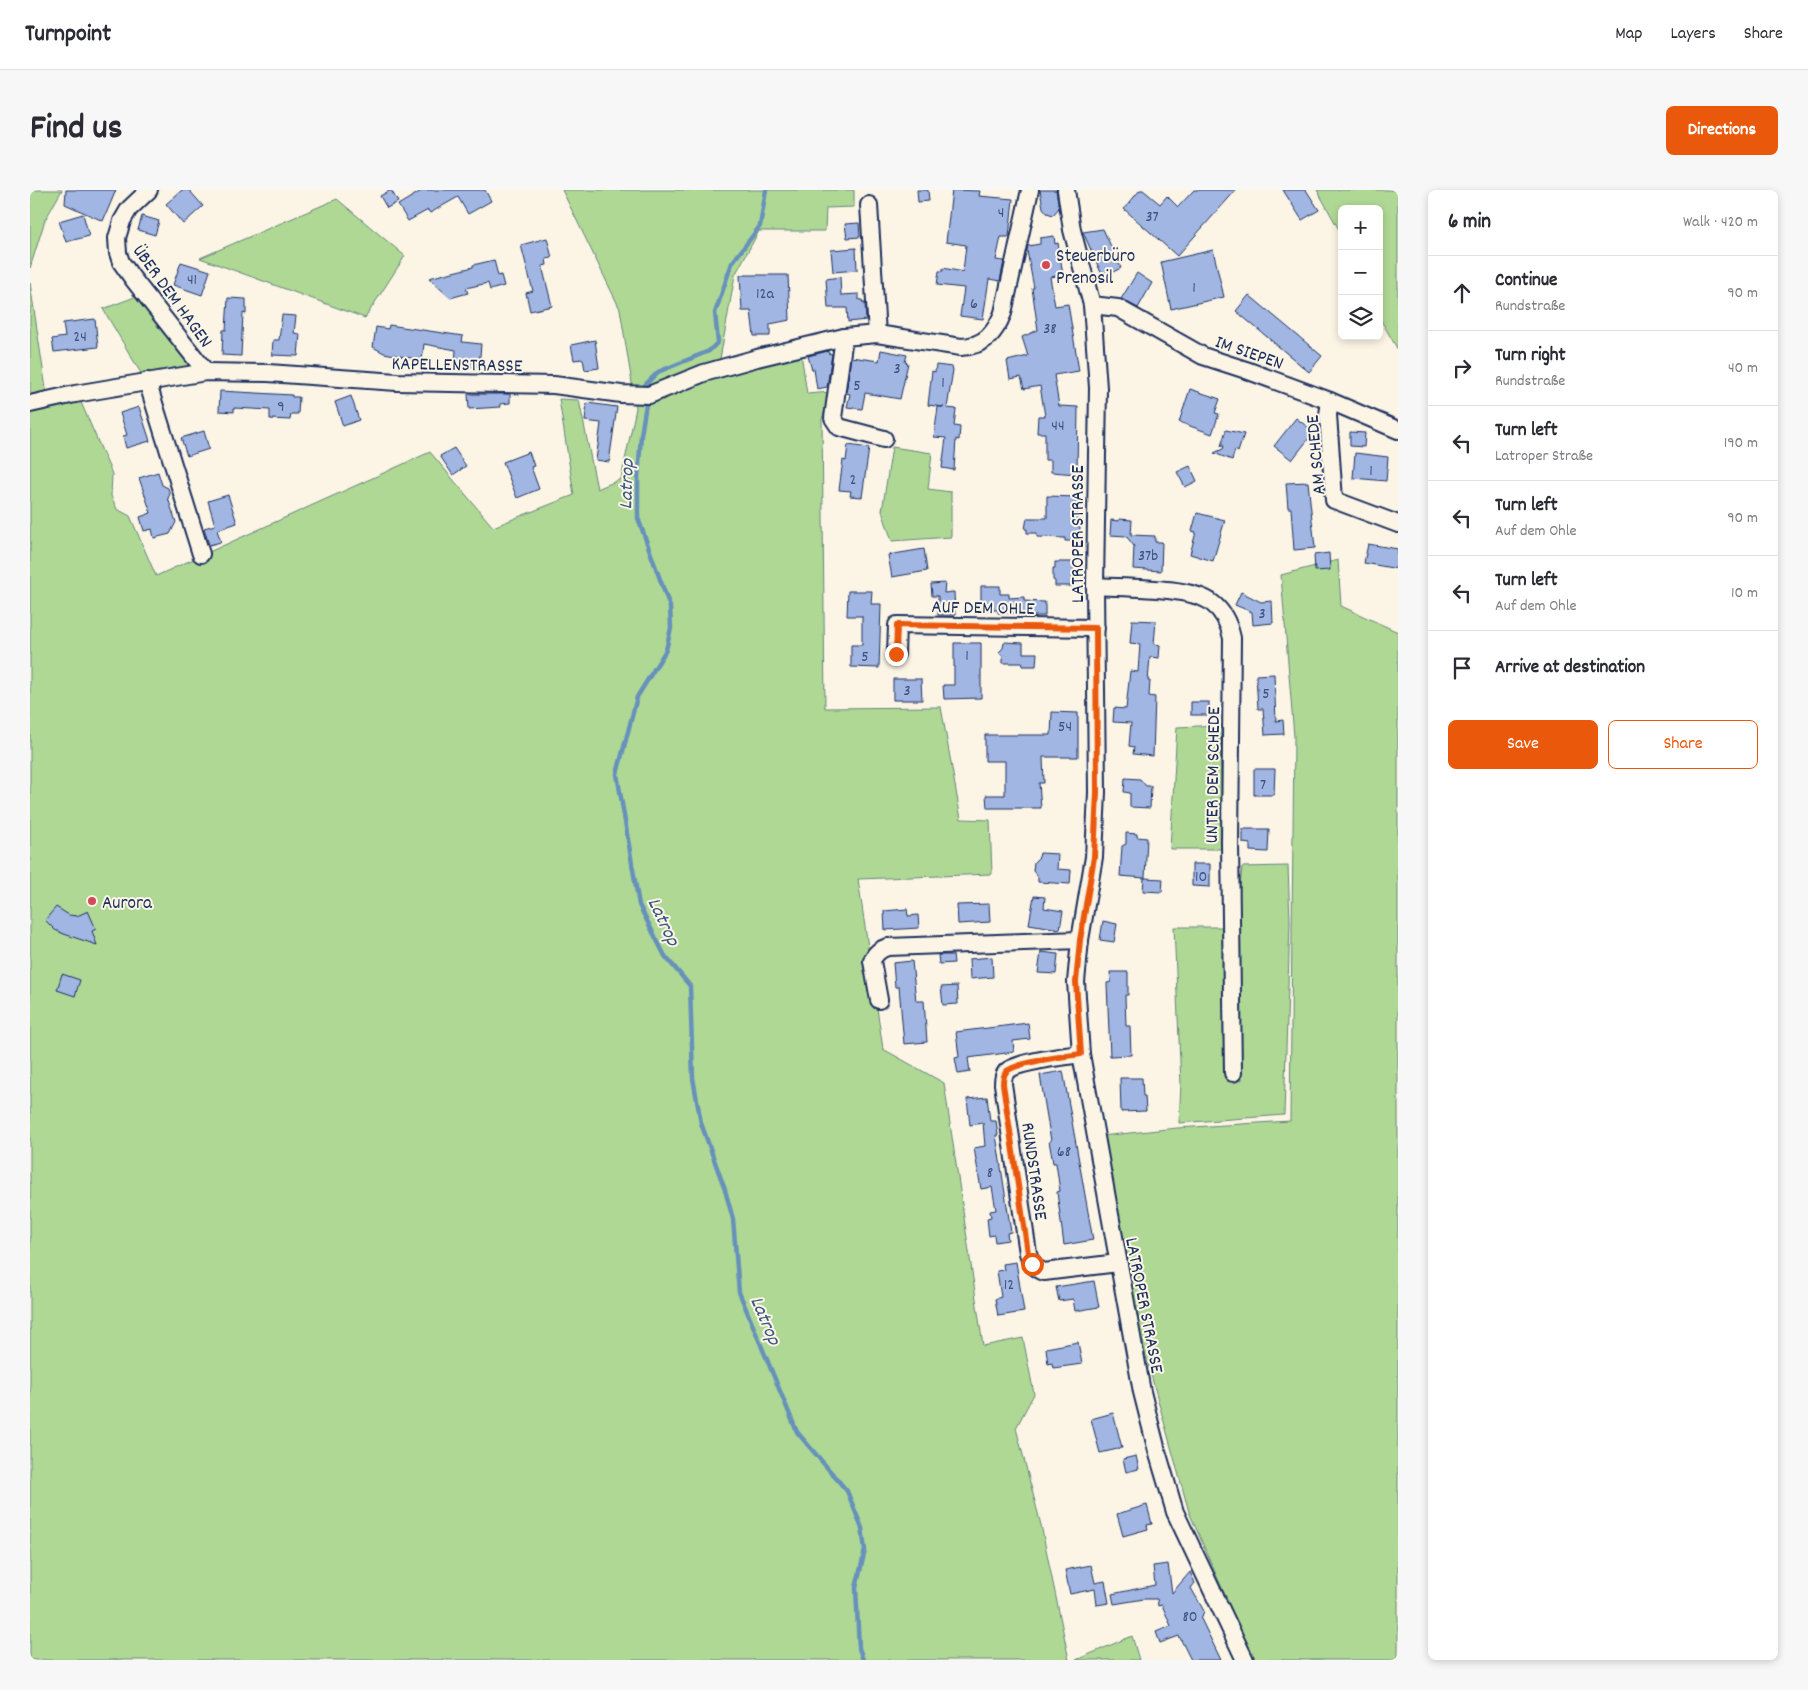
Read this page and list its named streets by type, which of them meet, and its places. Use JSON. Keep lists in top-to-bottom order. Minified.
{"streets":{"street":["ÜBER DEM HAGEN","IM SIEPEN","KAPELLENSTRASSE","AM SCHEDE","LATROPER STRASSE","AUF DEM OHLE","UNTER DEM SCHEDE","RUNDSTRASSE"]},"crossings":[["ÜBER DEM HAGEN","KAPELLENSTRASSE"],["IM SIEPEN","AM SCHEDE"],["IM SIEPEN","LATROPER STRASSE"],["LATROPER STRASSE","AUF DEM OHLE"],["LATROPER STRASSE","UNTER DEM SCHEDE"],["LATROPER STRASSE","RUNDSTRASSE"]],"water":["Latrop"],"places":["Steuerbüro Prenosil","Aurora"],"house_numbers":["4","37","41","1","12a","6","38","24","3","1","5","9","44","1","2","37b","3","1","5","3","5","54","7","10","68","8","12","80"],"page":{"header":"Turnpoint","nav":["Map","Layers","Share"],"title":"Find us","buttons":["Directions",["Save","Share"]],"heading":["6 min","Walk · 420 m"],"map_buttons":["+","−"],"list":[["Continue","Rundstraße","90 m"],["Turn right","Rundstraße","40 m"],["Turn left","Latroper Straße","190 m"],["Turn left","Auf dem Ohle","90 m"],["Turn left","Auf dem Ohle","10 m"],"Arrive at destination"]}}
